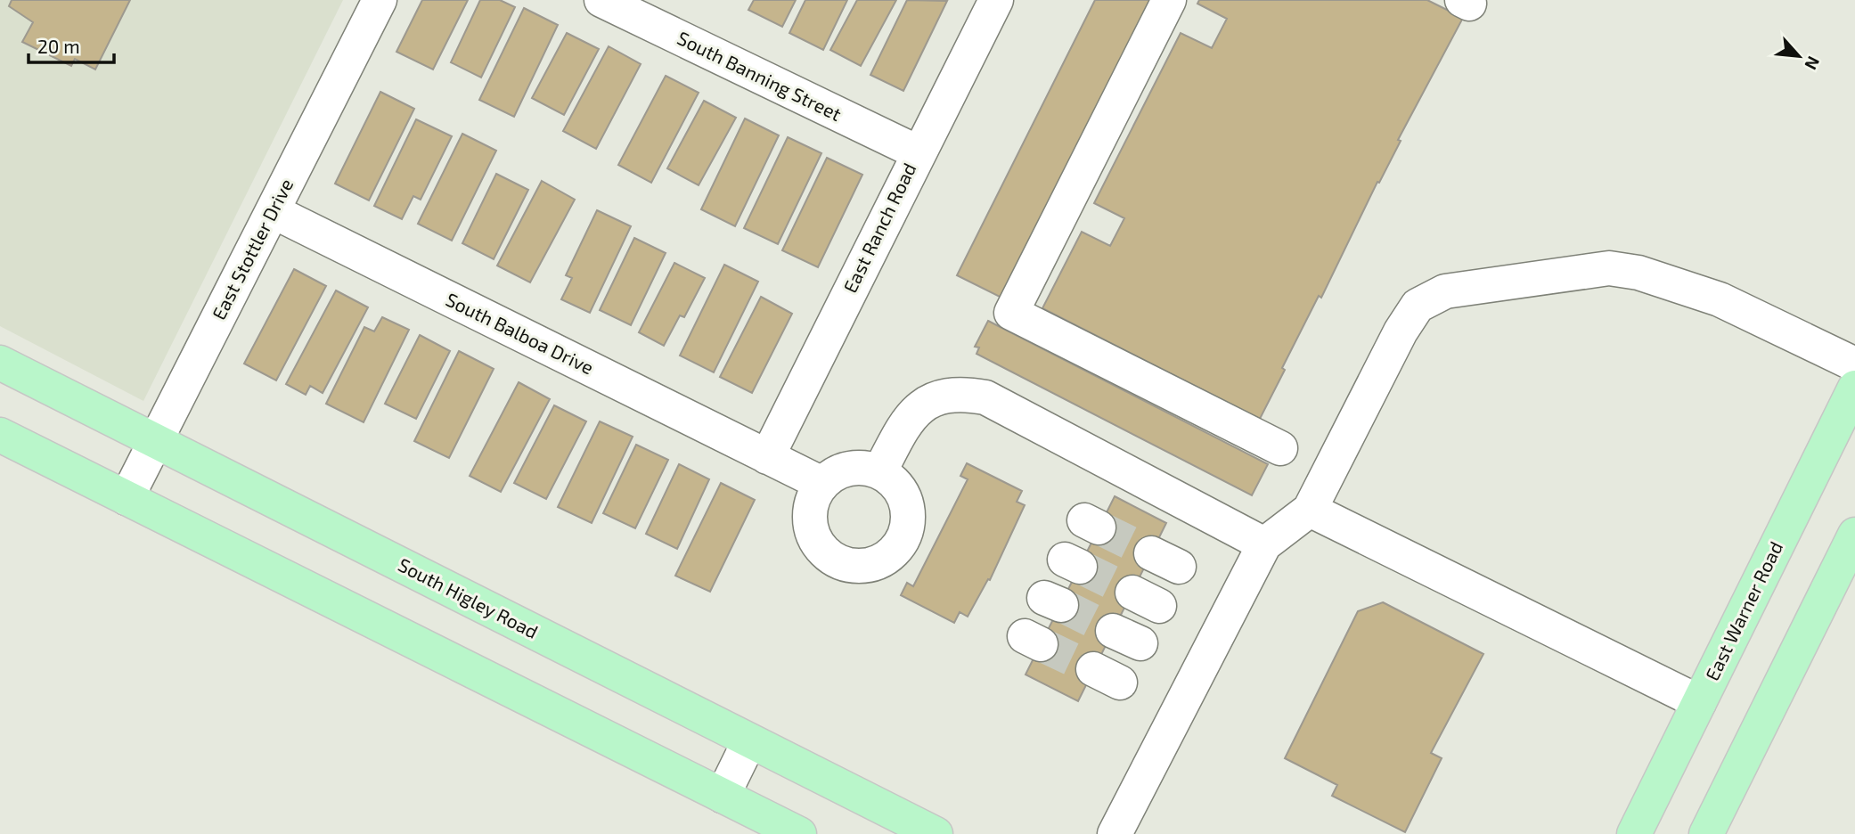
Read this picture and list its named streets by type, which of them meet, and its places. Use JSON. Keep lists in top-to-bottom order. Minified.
{"streets":{"main road":["South Higley Road","East Warner Road"],"street":["South Banning Street","East Ranch Road","East Stottler Drive","South Balboa Drive"]},"crossings":[["South Banning Street","East Ranch Road"],["East Ranch Road","South Balboa Drive"],["East Stottler Drive","South Balboa Drive"],["East Stottler Drive","South Higley Road"]],"scale_bar":"20 m","north":"bottom right"}
